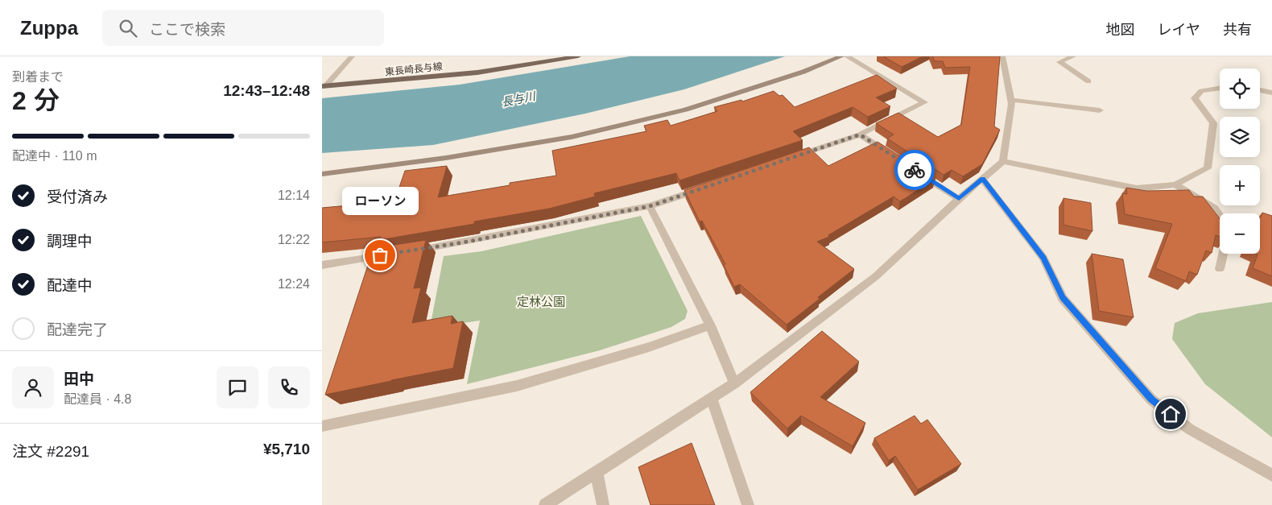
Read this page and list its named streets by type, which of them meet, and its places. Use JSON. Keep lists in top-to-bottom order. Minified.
{"streets":{"main road":["東長崎長与線"]},"water":["長与川"],"parks":["定林公園"],"places":["ローソン"],"page":{"header":"Zuppa","search":"ここで検索","nav":["地図","レイヤ","共有"],"heading":["2 分","到着まで","12:43–12:48"],"panel":["田中","配達員 · 4.8","注文 #2291","¥5,710"],"map_buttons":["+","−"],"bar":"配達中 · 110 m","list":[["受付済み","12:14"],["調理中","12:22"],["配達中","12:24"],"配達完了"],"bubble":"ローソン"}}
